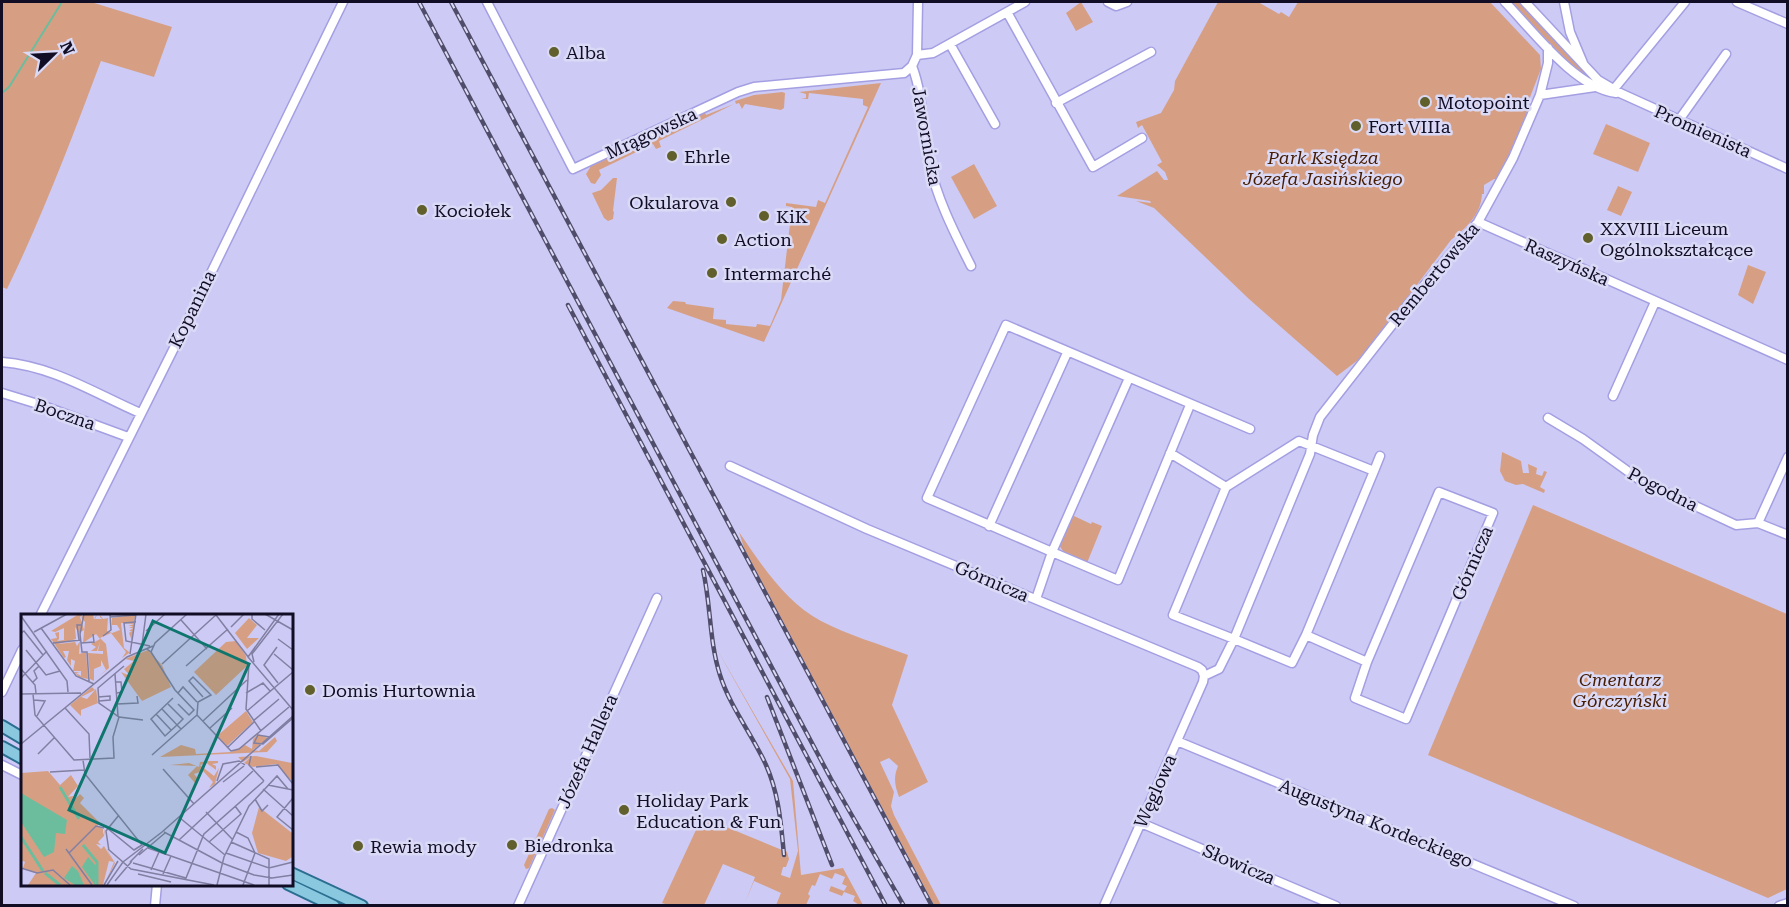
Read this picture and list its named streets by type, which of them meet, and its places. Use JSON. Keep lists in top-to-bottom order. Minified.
{"streets":{"street":["Promienista","Mrągowska","Jawornicka","Raszyńska","Rembertowska","Kopanina","Boczna","Pogodna","Górnicza","Józefa Hallera","Węglowa","Augustyna Kordeckiego","Słowicza"]},"crossings":[["Promienista","Rembertowska"],["Mrągowska","Jawornicka"],["Raszyńska","Rembertowska"],["Kopanina","Boczna"],["Górnicza","Węglowa"],["Węglowa","Augustyna Kordeckiego"],["Węglowa","Słowicza"]],"parks":["Park Księdza Józefa Jasińskiego","Cmentarz Górczyński"],"places":["Alba","Motopoint","Fort VIIIa","Ehrle","Okularova","Kociołek","KiK","XXVIII Liceum Ogólnokształcące","Action","Intermarché","Domis Hurtownia","Holiday Park Education & Fun","Biedronka","Rewia mody"],"north":"top right"}
